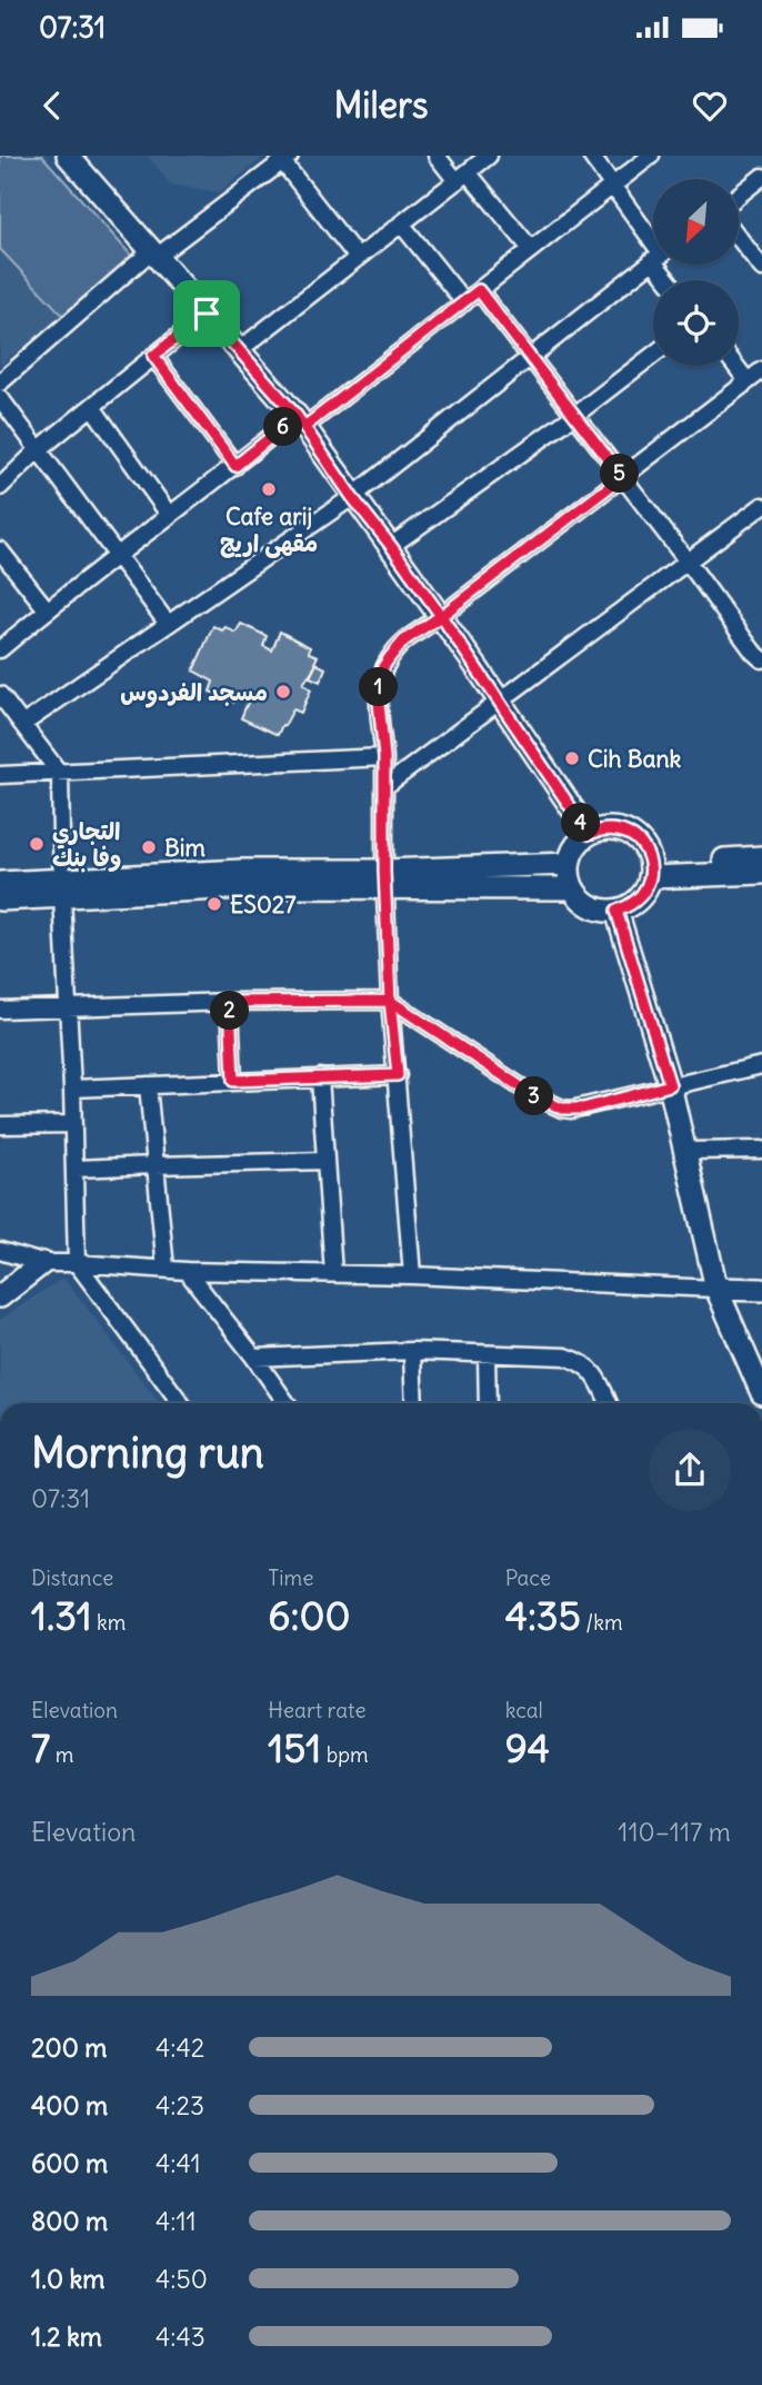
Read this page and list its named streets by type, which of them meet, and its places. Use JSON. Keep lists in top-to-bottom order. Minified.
{"places":["Cafe arij مقهى اريج","مسجد الفردوس","Cih Bank","التجاري وفا بنك","Bim","ES027"],"north":"bottom left","page":{"status":"07:31","header":"Milers","pins":["6","5","1","4","2","3"],"heading":["Morning run","07:31"],"stats":[["Distance","1.31 km"],["Time","6:00"],["Pace","4:35 /km"],["Elevation","7 m"],["Heart rate","151 bpm"],["kcal","94"]],"chart":["Elevation","110–117 m"],"list":[{"name":"200 m","note":"4:42"},{"name":"400 m","note":"4:23"},{"name":"600 m","note":"4:41"},{"name":"800 m","note":"4:11"},{"name":"1.0 km","note":"4:50"},{"name":"1.2 km","note":"4:43"}]}}
